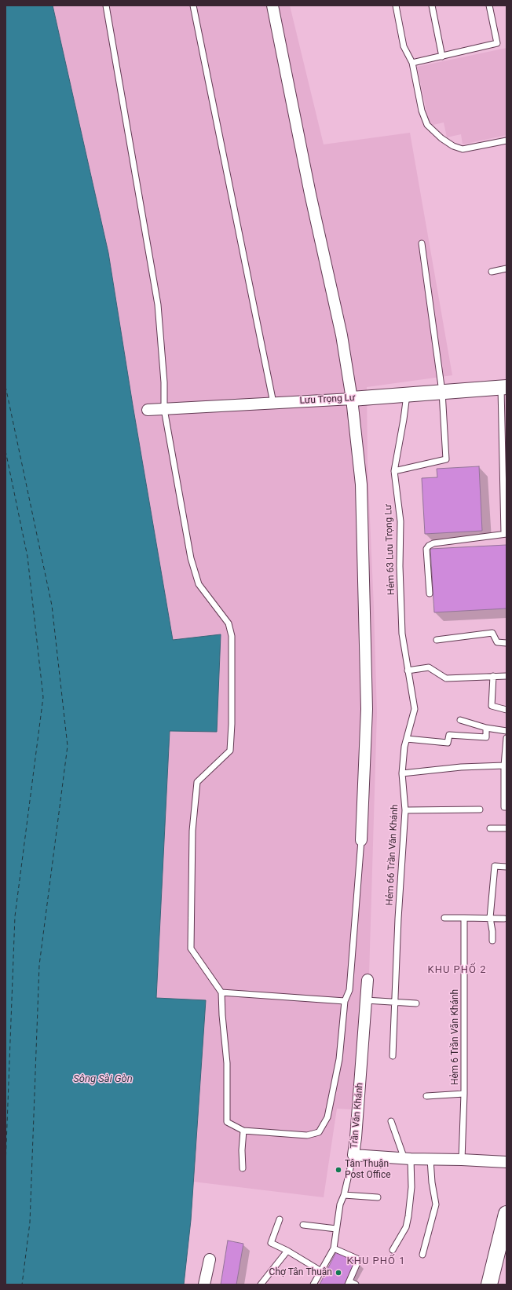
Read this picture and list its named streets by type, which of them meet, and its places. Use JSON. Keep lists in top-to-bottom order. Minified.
{"streets":{"street":["Lưu Trọng Lư","Trần Văn Khánh"],"lane":["Hẻm 63 Lưu Trọng Lư","Hẻm 66 Trần Văn Khánh","Hẻm 6 Trần Văn Khánh"]},"crossings":[["Lưu Trọng Lư","Hẻm 63 Lưu Trọng Lư"],["Hẻm 63 Lưu Trọng Lư","Hẻm 66 Trần Văn Khánh"],["Hẻm 6 Trần Văn Khánh","Trần Văn Khánh"]],"districts":["KHU PHỐ 2","KHU PHỐ 1"],"water":["Sông Sài Gòn"],"places":["Tân Thuận Post Office","Chợ Tân Thuận"]}
